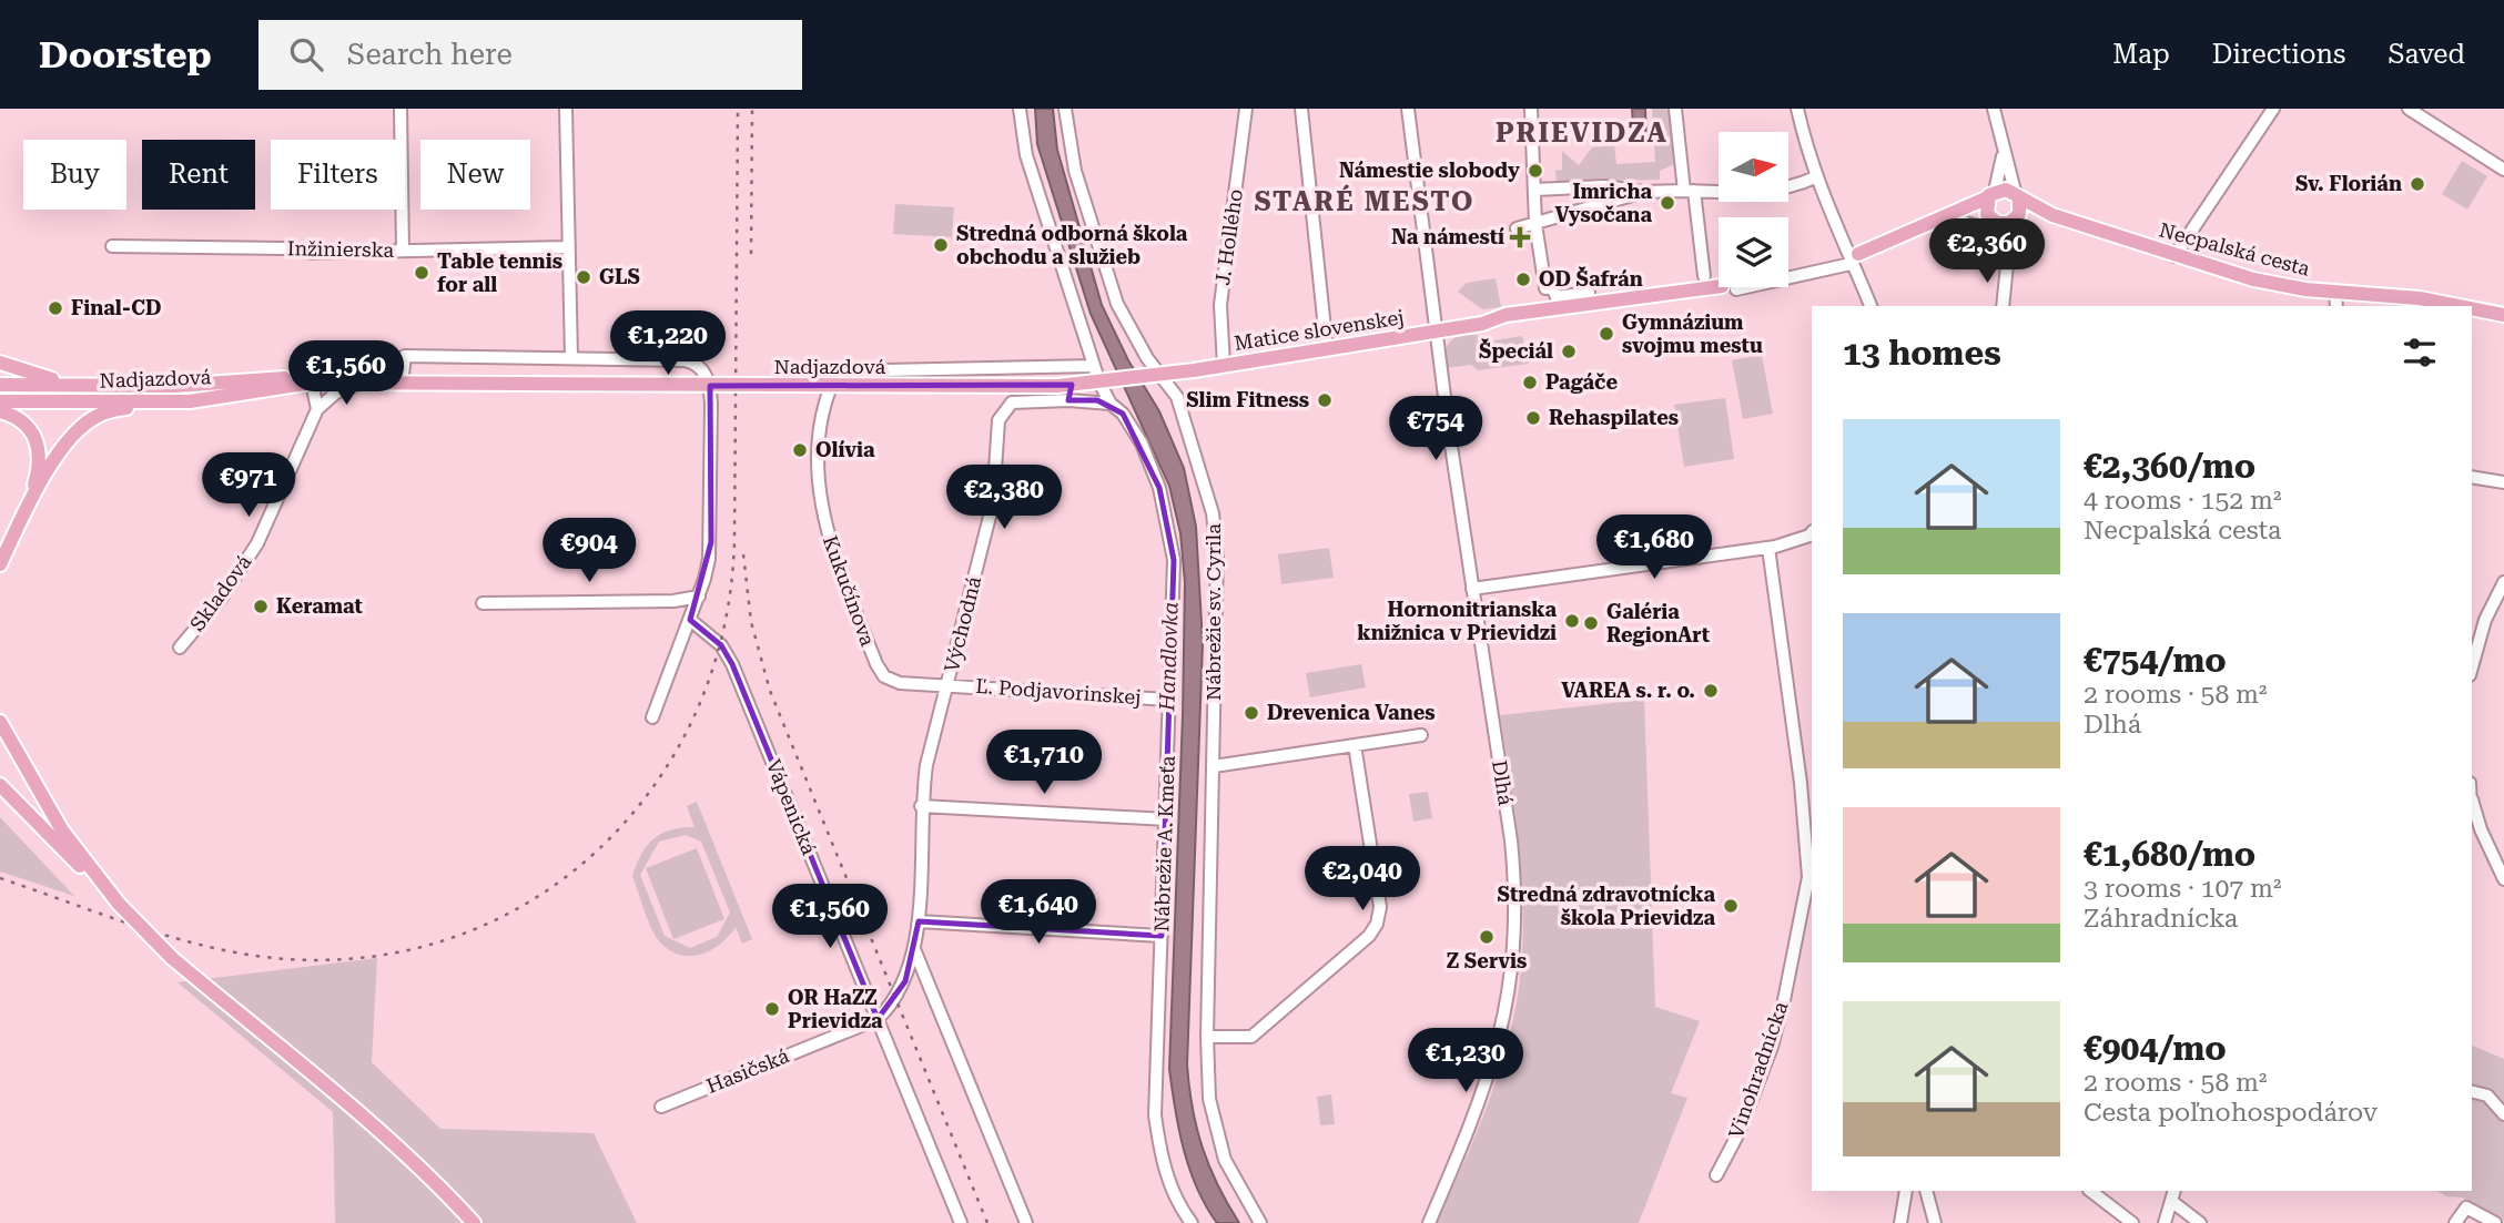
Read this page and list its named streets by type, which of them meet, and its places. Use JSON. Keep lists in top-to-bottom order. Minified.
{"streets":{"main road":["Necpalská cesta","Matice slovenskej","Nadjazdová"],"street":["J. Hollého","Inžinierska","Kukučínova","Skladová","Nábrežie sv. Cyrila","Východná","Ľ. Podjavorinskej","Dlhá","Vápenická","Nábrežie A. Kmeťa","Vinohradnícka","Hasičská"]},"crossings":[["J. Hollého","Matice slovenskej"],["Matice slovenskej","Nadjazdová"],["Matice slovenskej","Nábrežie sv. Cyrila"],["Matice slovenskej","Dlhá"],["Nadjazdová","Nábrežie sv. Cyrila"],["Nadjazdová","Nábrežie A. Kmeťa"],["Kukučínova","Východná"],["Kukučínova","Ľ. Podjavorinskej"],["Kukučínova","Nábrežie A. Kmeťa"],["Východná","Ľ. Podjavorinskej"],["Východná","Vápenická"],["Východná","Nábrežie A. Kmeťa"],["Východná","Hasičská"],["Ľ. Podjavorinskej","Nábrežie A. Kmeťa"],["Vápenická","Hasičská"]],"districts":["PRIEVIDZA","STARÉ MESTO"],"water":["Handlovka"],"places":{"other":["Námestie slobody","Sv. Florián","Imricha Vysočana","Stredná odborná škola obchodu a služieb","Table tennis for all","GLS","OD Šafrán","Final-CD","Gymnázium svojmu mestu","Špeciál","Pagáče","Slim Fitness","Rehaspilates","Olívia","Keramat","Hornonitrianska knižnica v Prievidzi","Galéria RegionArt","VAREA s. r. o.","Drevenica Vanes","Stredná zdravotnícka škola Prievidza","Z Servis","OR HaZZ Prievidza"],"health":["Na námestí"]},"north":"right","page":{"header":"Doorstep","search":"Search here","nav":["Map","Directions","Saved"],"chip":["Buy","Rent","Filters","New"],"price":["€2,360","€1,220","€1,560","€754","€971","€2,380","€1,680","€904","€1,710","€2,040","€1,640","€1,560","€1,230"],"heading":"13 homes","list":[{"name":"€2,360/mo","note":"4 rooms · 152 m² · Necpalská cesta"},{"name":"€754/mo","note":"2 rooms · 58 m² · Dlhá"},{"name":"€1,680/mo","note":"3 rooms · 107 m² · Záhradnícka"},{"name":"€904/mo","note":"2 rooms · 58 m² · Cesta poľnohospodárov"}]}}
